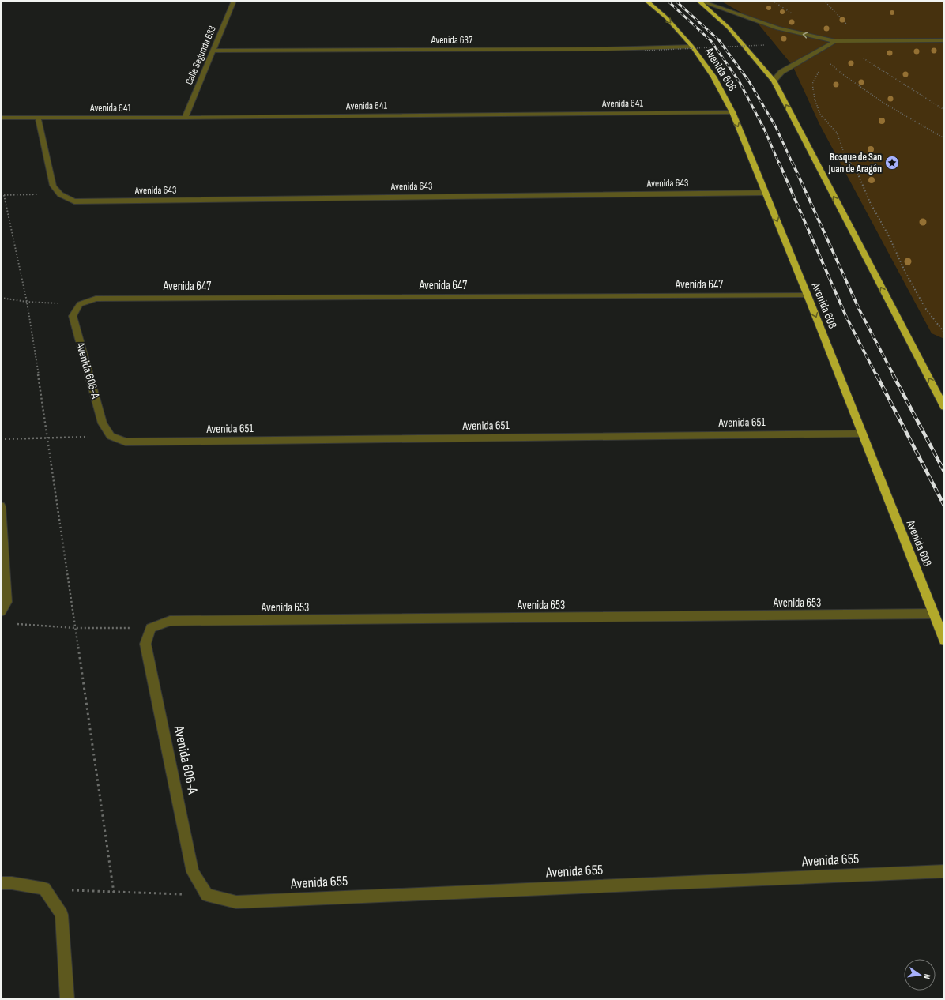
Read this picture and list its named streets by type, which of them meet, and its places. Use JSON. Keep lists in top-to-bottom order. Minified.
{"streets":{"highway":["Avenida 608"],"street":["Avenida 637","Calle Segunda 633","Avenida 641","Avenida 643","Avenida 647","Avenida 606-A","Avenida 651","Avenida 653","Avenida 655"]},"crossings":[["Avenida 637","Calle Segunda 633"],["Avenida 637","Avenida 608"],["Calle Segunda 633","Avenida 641"],["Avenida 608","Avenida 641"],["Avenida 608","Avenida 643"],["Avenida 608","Avenida 647"],["Avenida 608","Avenida 651"],["Avenida 608","Avenida 653"],["Avenida 647","Avenida 606-A"],["Avenida 606-A","Avenida 651"],["Avenida 606-A","Avenida 653"],["Avenida 606-A","Avenida 655"]],"places":{"place":["Bosque de San Juan de Aragón"]},"north":"right"}
